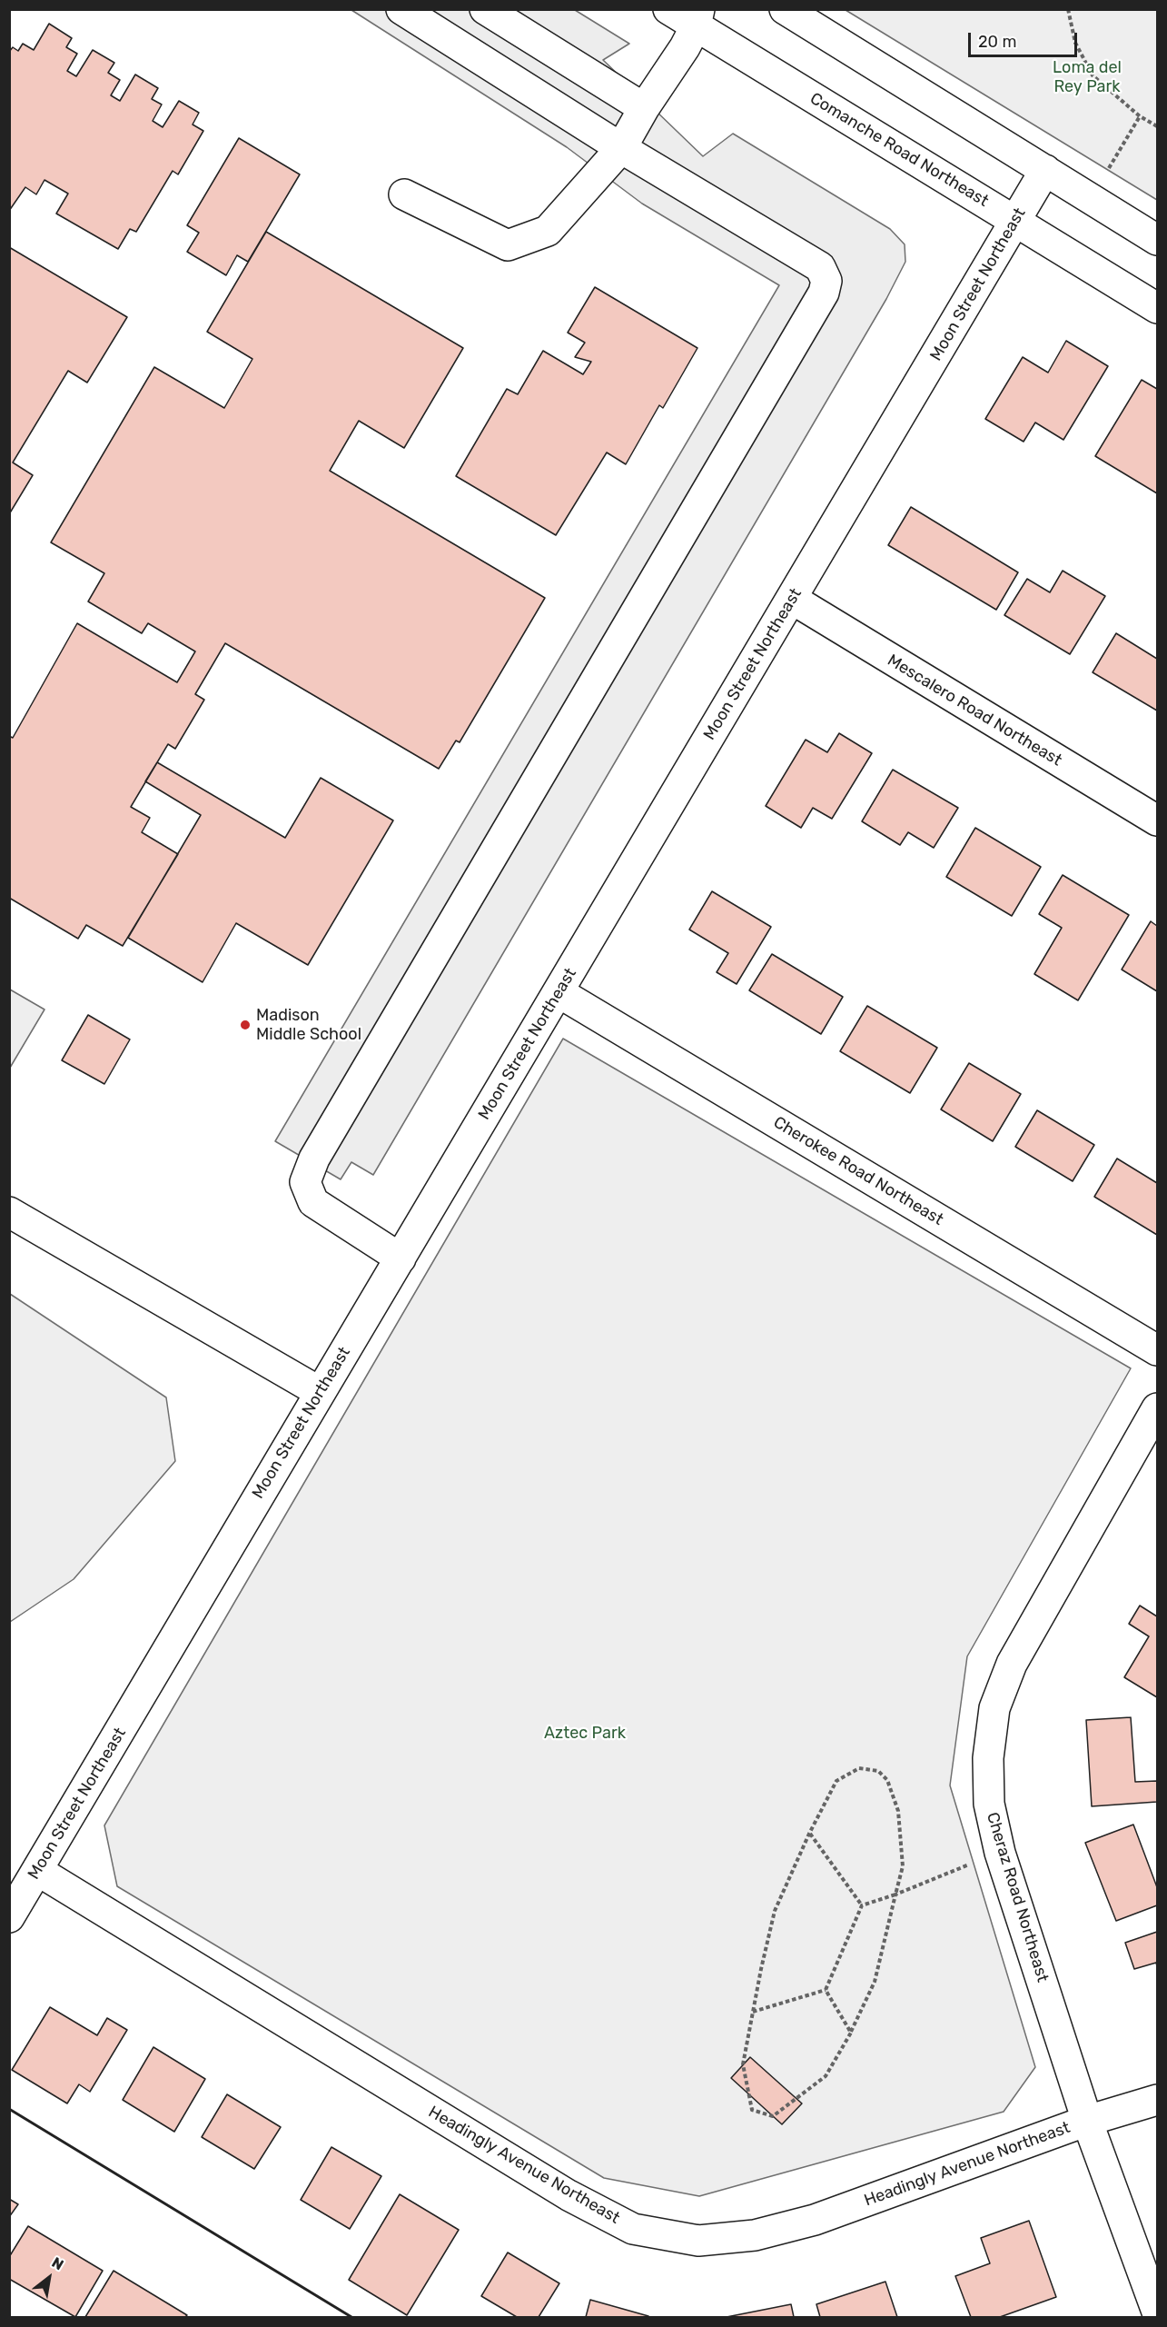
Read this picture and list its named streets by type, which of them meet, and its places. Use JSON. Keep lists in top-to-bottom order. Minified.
{"streets":{"street":["Comanche Road Northeast","Moon Street Northeast","Mescalero Road Northeast","Cherokee Road Northeast","Cheraz Road Northeast","Headingly Avenue Northeast"]},"crossings":[["Comanche Road Northeast","Moon Street Northeast"],["Moon Street Northeast","Mescalero Road Northeast"],["Moon Street Northeast","Cherokee Road Northeast"],["Moon Street Northeast","Headingly Avenue Northeast"],["Cheraz Road Northeast","Headingly Avenue Northeast"]],"parks":["Loma del Rey Park","Aztec Park"],"places":["Madison Middle School"],"scale_bar":"20 m","north":"top right"}
